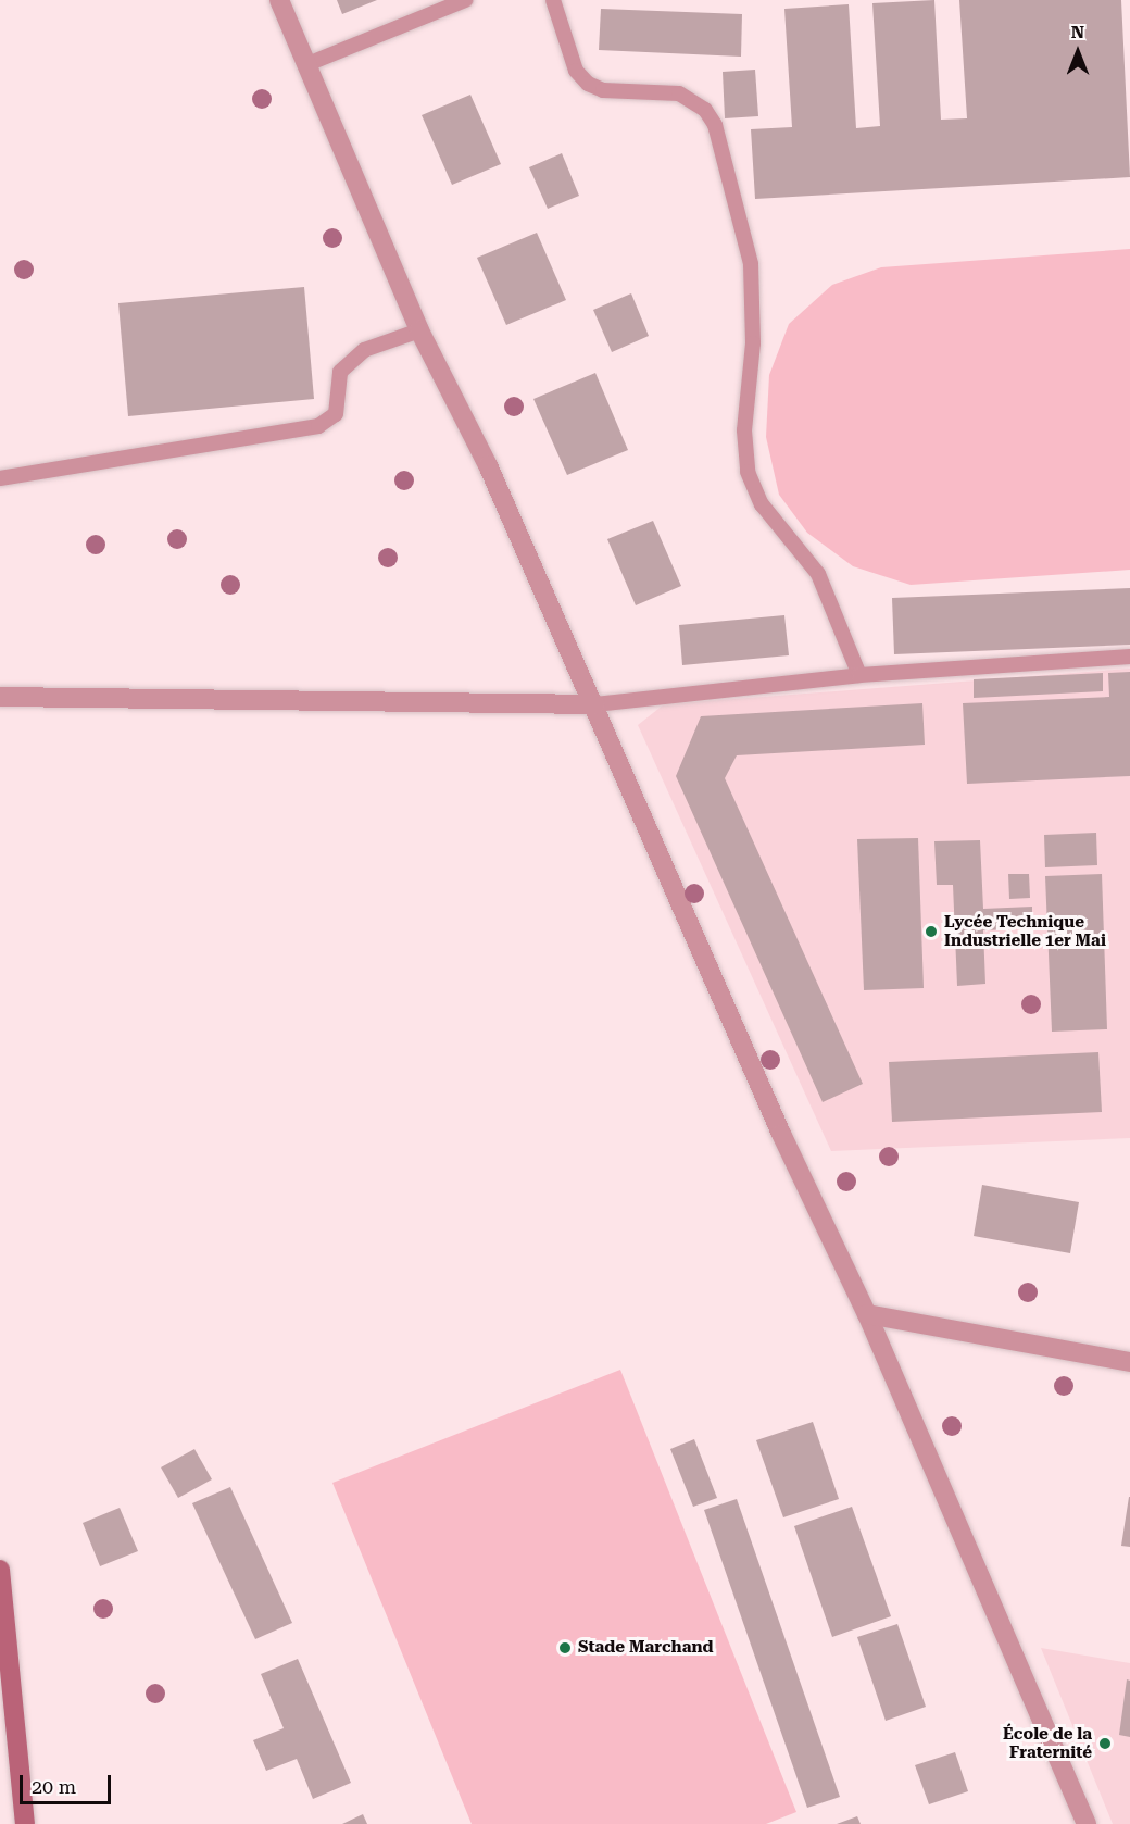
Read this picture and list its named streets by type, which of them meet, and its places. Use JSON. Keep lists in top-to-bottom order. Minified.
{"places":["Lycée Technique Industrielle 1er Mai","Stade Marchand","École de la Fraternité"],"scale_bar":"20 m","north":"top"}
